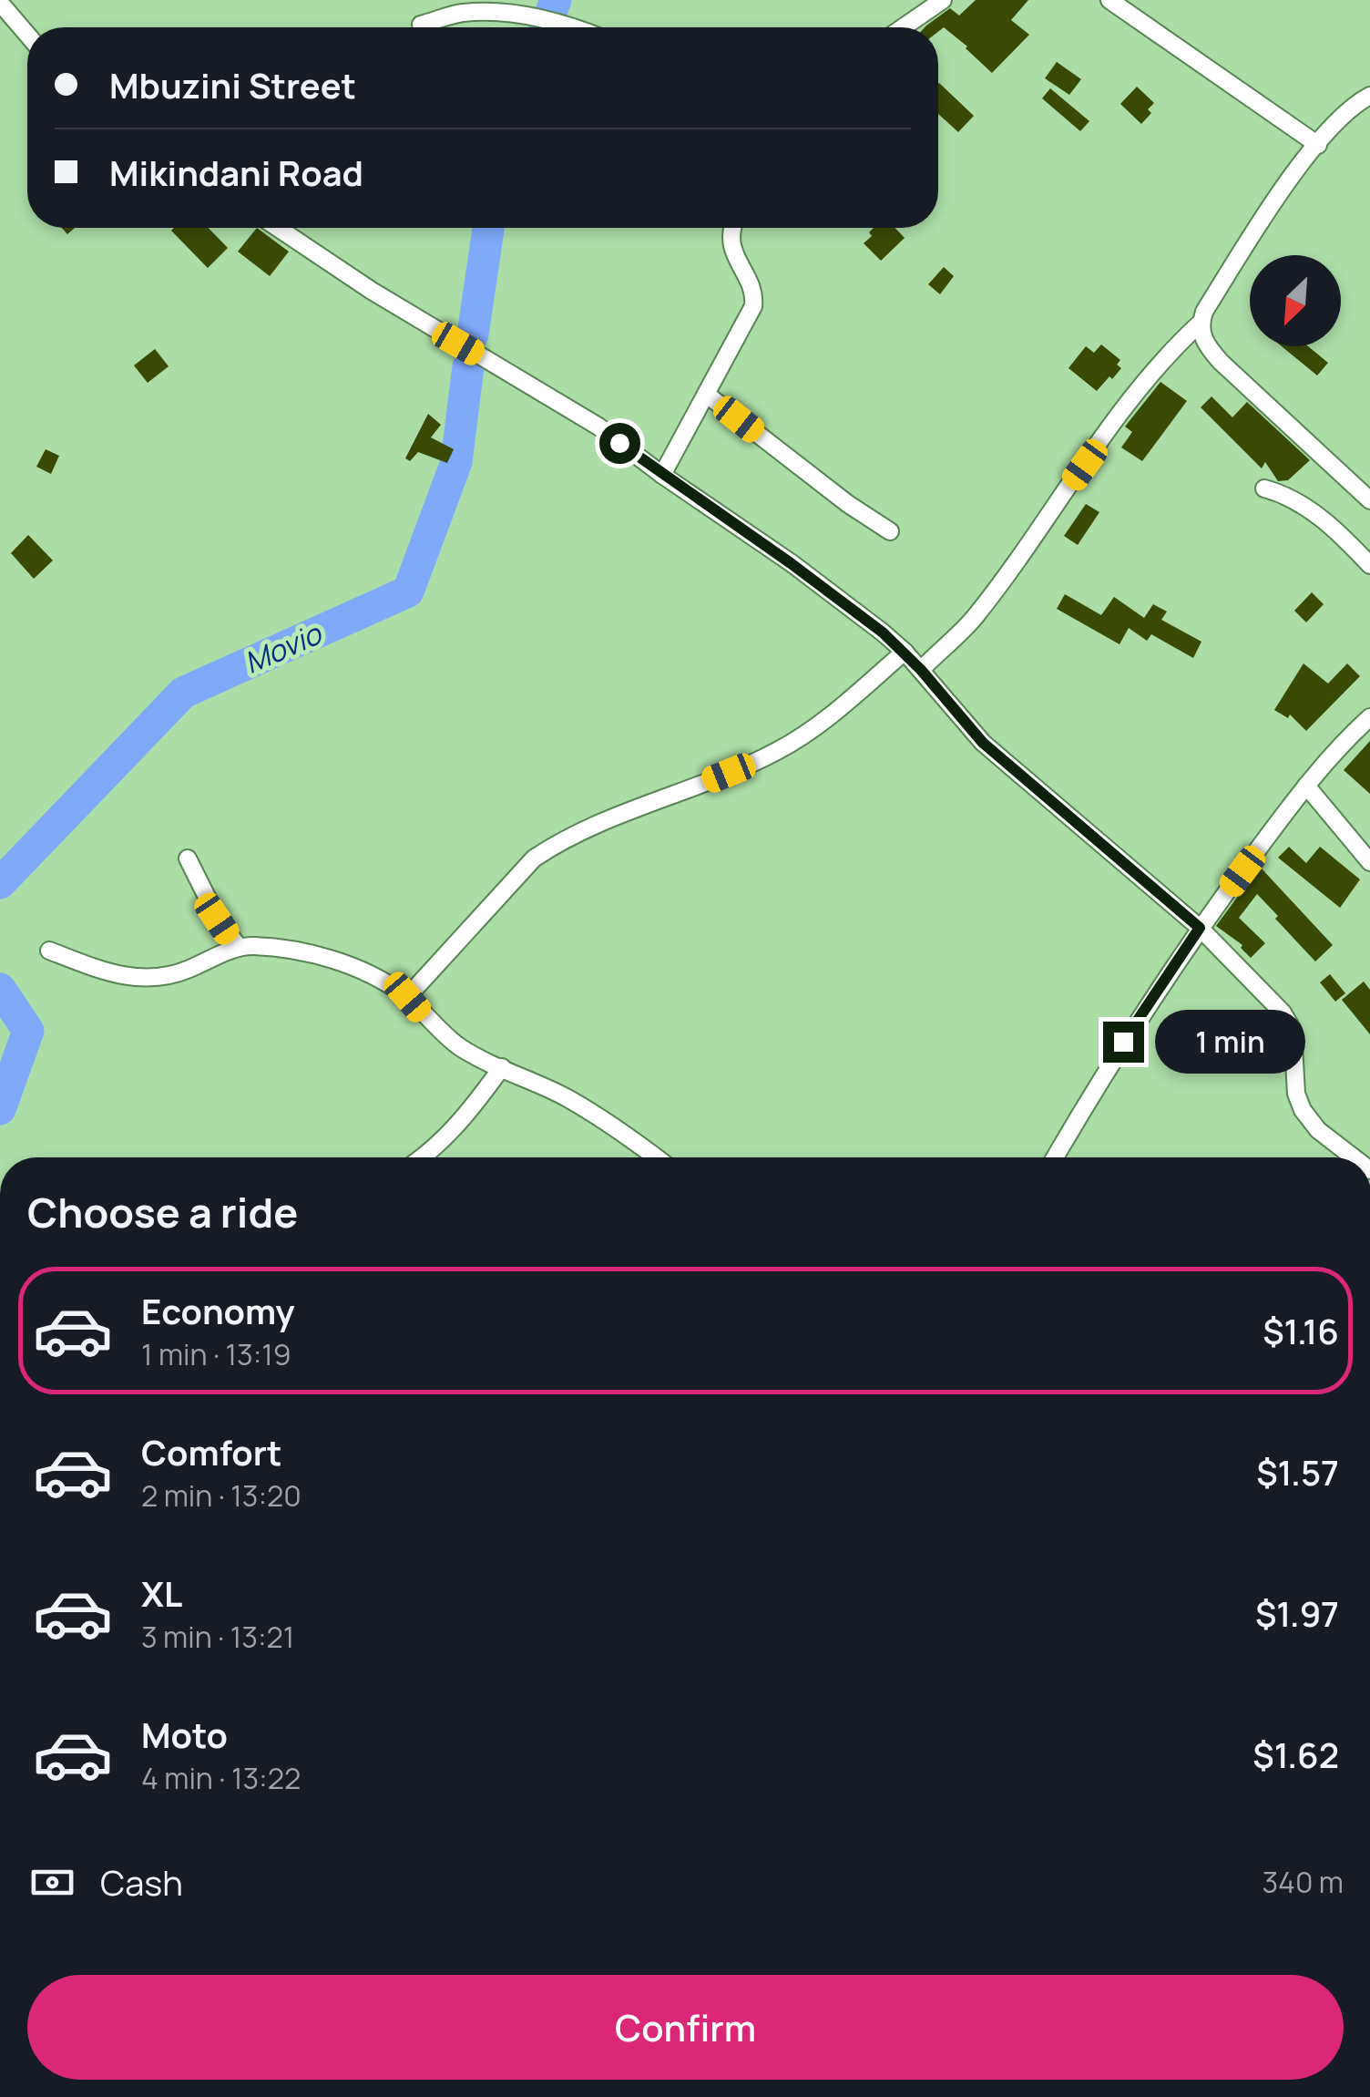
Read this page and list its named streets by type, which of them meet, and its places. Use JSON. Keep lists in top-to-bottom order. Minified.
{"water":["Movio"],"north":"bottom left","page":{"banner":["Mbuzini Street","Mikindani Road"],"bubble":"1 min","heading":"Choose a ride","list":[{"name":"Economy","note":"1 min · 13:19","value":"$1.16"},{"name":"Comfort","note":"2 min · 13:20","value":"$1.57"},{"name":"XL","note":"3 min · 13:21","value":"$1.97"},{"name":"Moto","note":"4 min · 13:22","value":"$1.62"}],"pay":["Cash","340 m"],"buttons":"Confirm"}}
